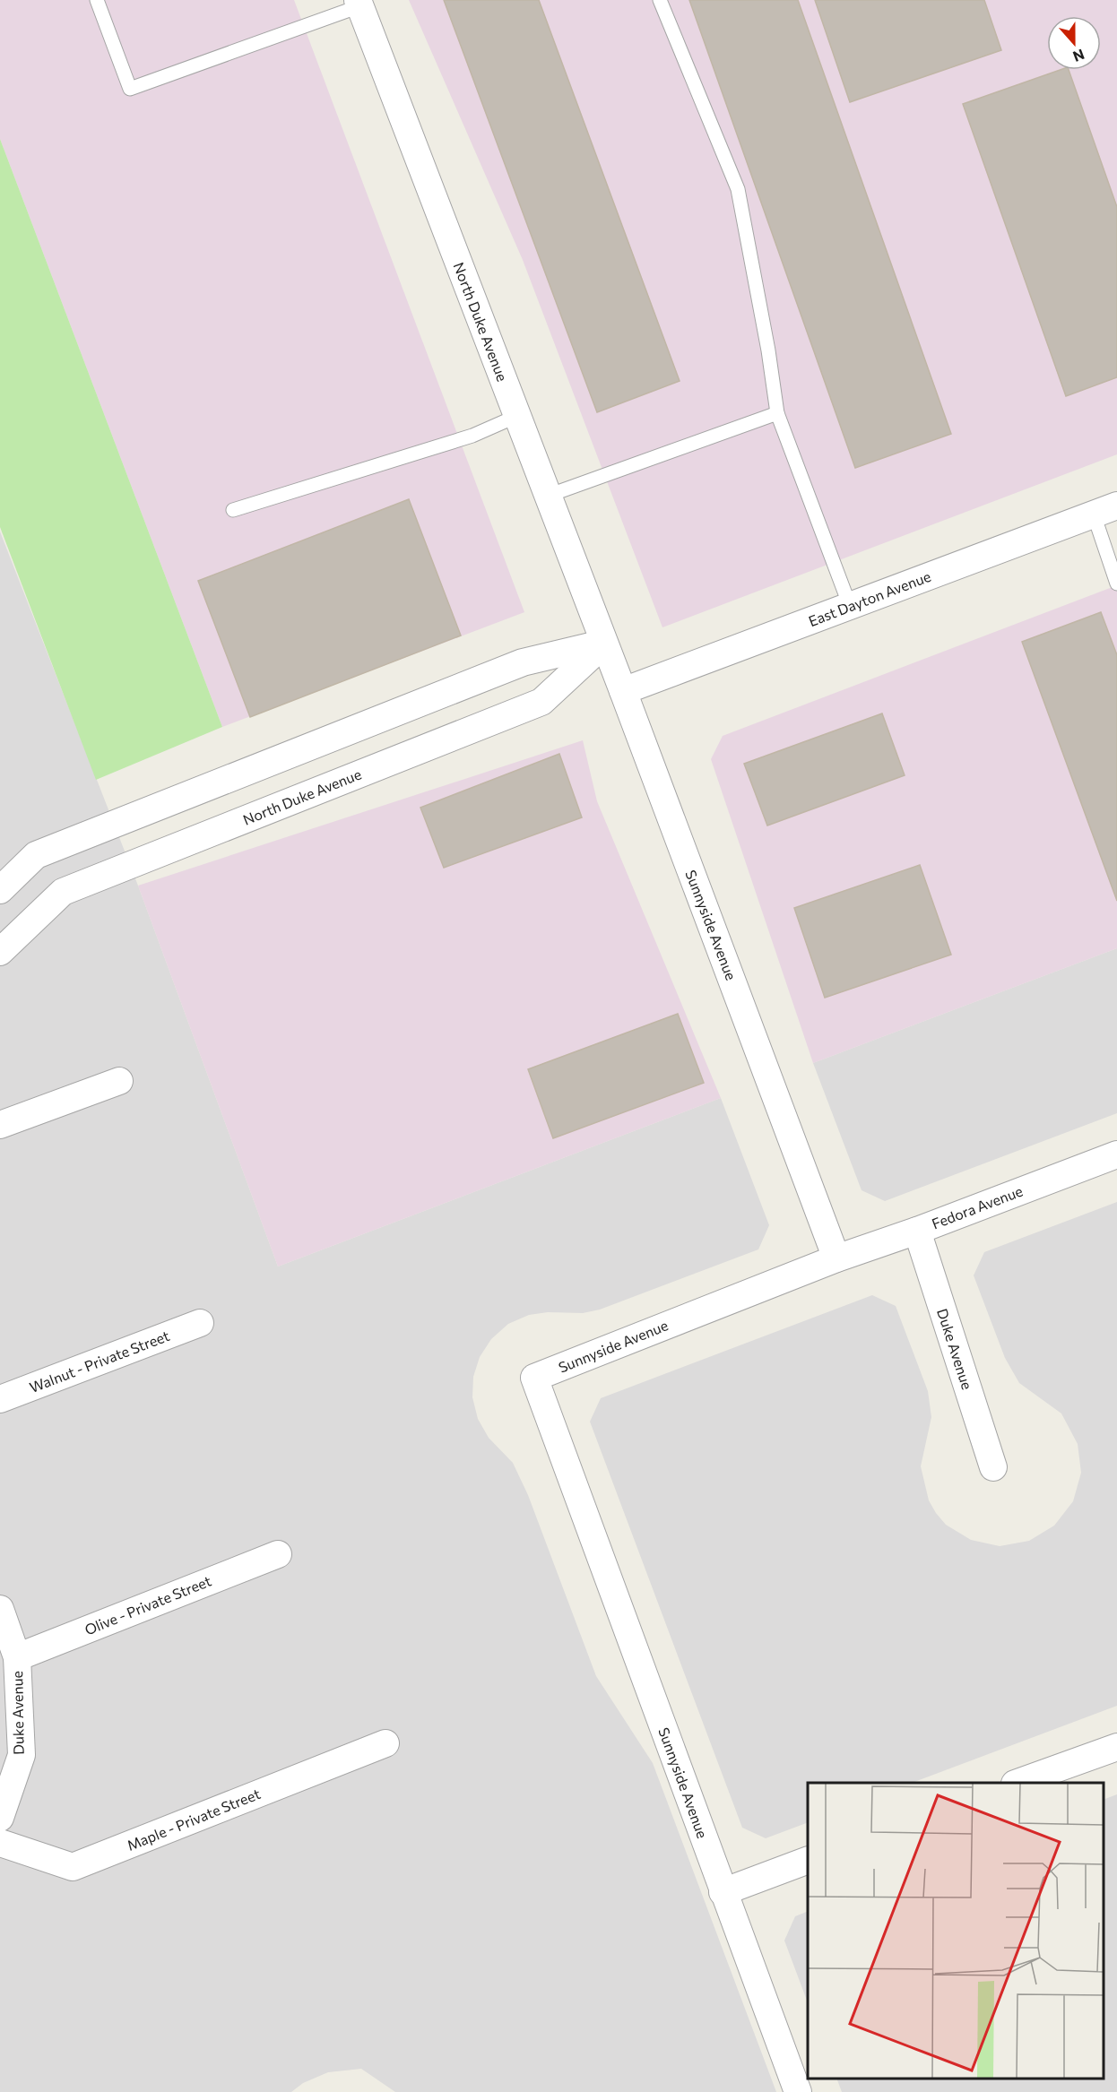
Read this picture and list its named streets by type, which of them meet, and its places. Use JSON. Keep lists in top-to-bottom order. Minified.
{"streets":{"street":["North Duke Avenue","East Dayton Avenue","Sunnyside Avenue","Fedora Avenue","Duke Avenue","Walnut - Private Street","Olive - Private Street","Maple - Private Street"]},"crossings":[["North Duke Avenue","East Dayton Avenue"],["North Duke Avenue","Sunnyside Avenue"],["East Dayton Avenue","Sunnyside Avenue"],["Sunnyside Avenue","Fedora Avenue"],["Fedora Avenue","Duke Avenue"],["Duke Avenue","Olive - Private Street"]],"north":"bottom"}
